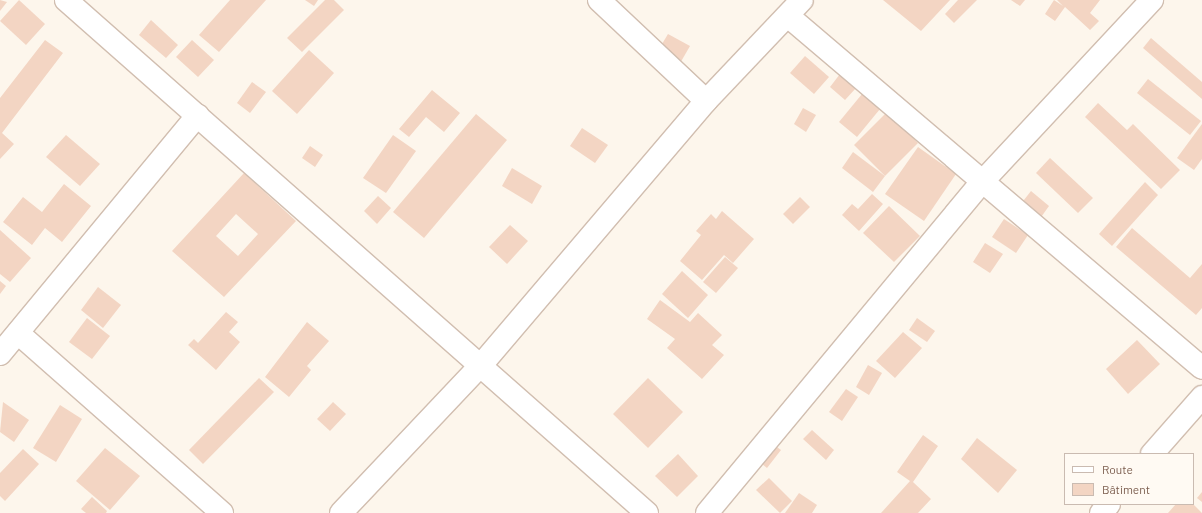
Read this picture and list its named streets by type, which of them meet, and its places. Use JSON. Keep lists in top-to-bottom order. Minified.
{"legend":["Route","Bâtiment"]}
